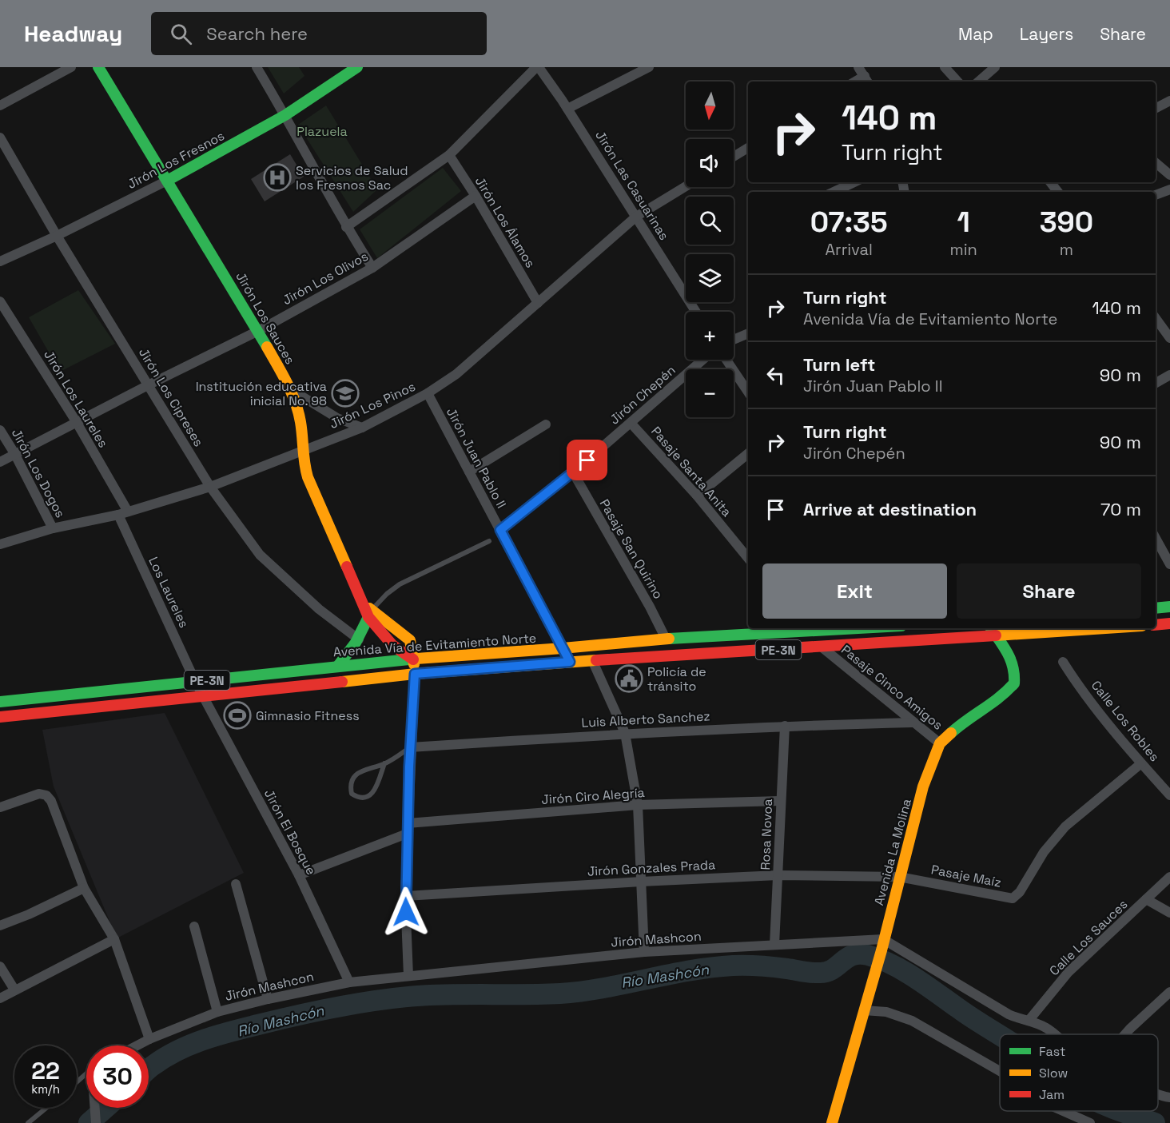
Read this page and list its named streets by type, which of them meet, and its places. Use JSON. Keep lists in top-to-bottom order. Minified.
{"streets":{"main road":["Jirón Los Fresnos","Jirón Los Sauces","Avenida Vía de Evitamiento Norte","PE-3N","Avenida La Molina"],"street":["Jirón Las Casuarinas","Jirón Los Álamos","Jirón Los Olivos","Jirón Chepén","Jirón Los Cipreses","Jirón Los Laureles","Jirón Los Pinos","Jirón Juan Pablo II","Pasaje Santa Anita","Jirón Los Dogos","Pasaje San Quirino","Los Laureles","Pasaje Cinco Amigos","Luis Alberto Sanchez","Calle Los Robles","Jirón Ciro Alegría","Jirón El Bosque","Rosa Novoa","Jirón Gonzales Prada","Pasaje Maíz","Calle Los Sauces","Jirón Mashcon"]},"crossings":[["Jirón Los Fresnos","Jirón Los Sauces"],["Jirón Los Fresnos","Jirón Los Cipreses"],["Jirón Las Casuarinas","Jirón Los Pinos"],["Jirón Los Álamos","Jirón Los Olivos"],["Jirón Los Álamos","Jirón Los Pinos"],["Jirón Los Olivos","Jirón Los Sauces"],["Jirón Los Olivos","Jirón Los Cipreses"],["Jirón Los Olivos","Jirón Los Laureles"],["Jirón Los Olivos","Jirón Los Dogos"],["Jirón Los Sauces","Jirón Los Pinos"],["Jirón Los Sauces","Avenida Vía de Evitamiento Norte"],["Jirón Chepén","Jirón Juan Pablo II"],["Jirón Chepén","Pasaje Santa Anita"],["Jirón Chepén","Pasaje San Quirino"],["Jirón Los Cipreses","Jirón Los Pinos"],["Jirón Los Laureles","Jirón Los Pinos"],["Jirón Los Laureles","Los Laureles"],["Jirón Los Pinos","Jirón Juan Pablo II"],["Jirón Los Pinos","Jirón Los Dogos"],["Jirón Los Pinos","Los Laureles"],["Jirón Juan Pablo II","Avenida Vía de Evitamiento Norte"],["Pasaje San Quirino","Avenida Vía de Evitamiento Norte"],["Los Laureles","Avenida Vía de Evitamiento Norte"],["Los Laureles","Jirón El Bosque"],["Avenida Vía de Evitamiento Norte","Pasaje Cinco Amigos"],["Avenida Vía de Evitamiento Norte","Jirón El Bosque"],["Avenida Vía de Evitamiento Norte","Avenida La Molina"],["Pasaje Cinco Amigos","Luis Alberto Sanchez"],["Pasaje Cinco Amigos","Avenida La Molina"],["Luis Alberto Sanchez","Rosa Novoa"],["Calle Los Robles","Pasaje Maíz"],["Jirón Ciro Alegría","Jirón El Bosque"],["Jirón Ciro Alegría","Rosa Novoa"],["Jirón El Bosque","Jirón Mashcon"],["Rosa Novoa","Jirón Gonzales Prada"],["Rosa Novoa","Jirón Mashcon"],["Avenida La Molina","Jirón Gonzales Prada"],["Avenida La Molina","Pasaje Maíz"],["Avenida La Molina","Jirón Mashcon"],["Jirón Gonzales Prada","Pasaje Maíz"]],"water":["Río Mashcón"],"parks":["Plazuela"],"places":{"hospital":["Servicios de Salud los Fresnos Sac"],"school or university":["Institución educativa inicial No. 98"],"public building":["Policía de tránsito"],"sports":["Gimnasio Fitness"]},"legend":["Fast","Slow","Jam"],"north":"bottom","page":{"header":"Headway","search":"Search here","nav":["Map","Layers","Share"],"map_buttons":["+","−"],"turn":["140 m","Turn right"],"eta":["07:35","Arrival","1","min","390","m"],"list":[{"name":"Turn right","note":"Avenida Vía de Evitamiento Norte","value":"140 m"},{"name":"Turn left","note":"Jirón Juan Pablo II","value":"90 m"},{"name":"Turn right","note":"Jirón Chepén","value":"90 m"},{"name":"Arrive at destination","value":"70 m"}],"buttons":["Exit","Share"],"speed":"22 km/h","limit":"30"}}
